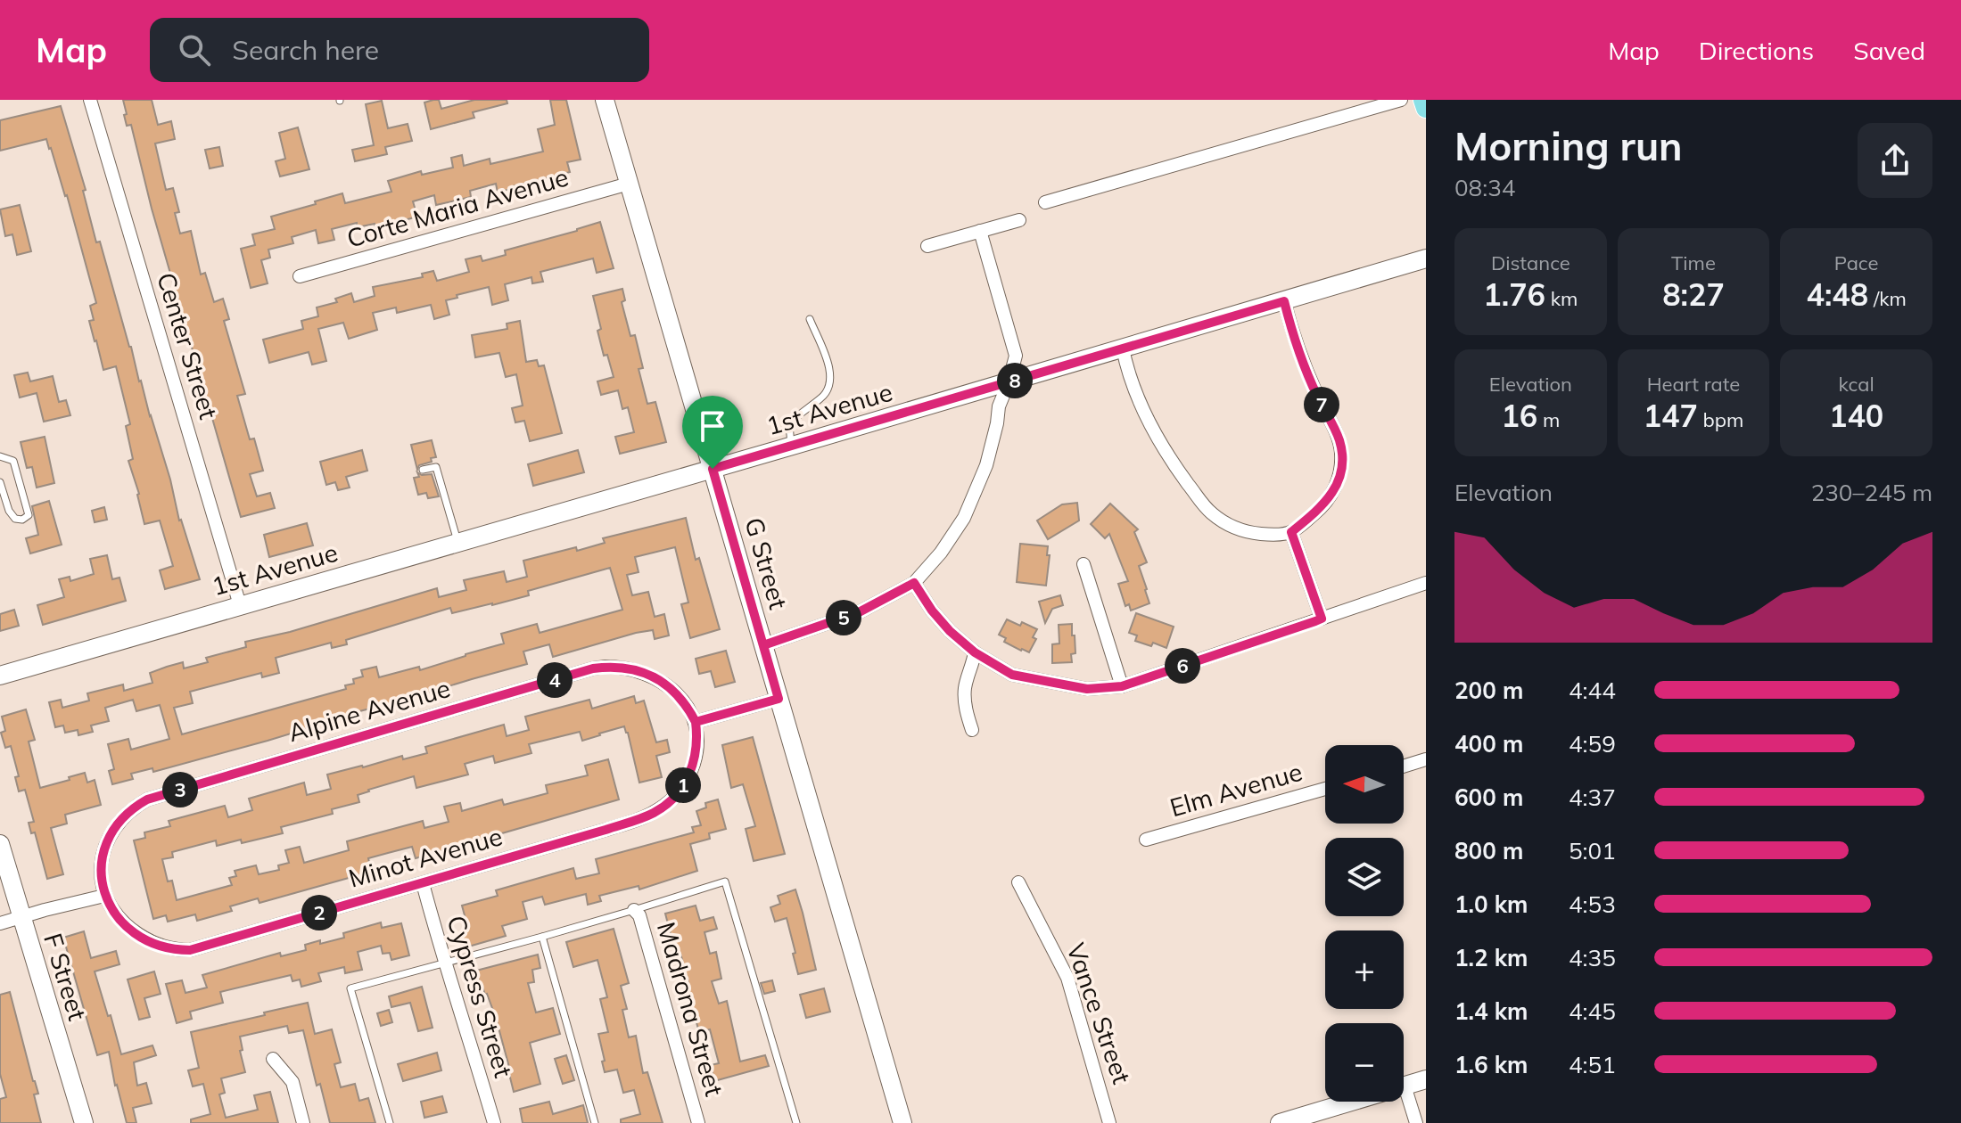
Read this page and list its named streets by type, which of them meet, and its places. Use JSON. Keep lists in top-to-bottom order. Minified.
{"streets":{"street":["Corte Maria Avenue","Center Street","1st Avenue","G Street","Alpine Avenue","Elm Avenue","Minot Avenue","F Street","Cypress Street","Madrona Street","Vance Street"]},"crossings":[["Corte Maria Avenue","G Street"],["Center Street","1st Avenue"],["1st Avenue","G Street"],["Alpine Avenue","Minot Avenue"],["Minot Avenue","Cypress Street"]],"north":"left","page":{"header":"Map","search":"Search here","nav":["Map","Directions","Saved"],"heading":["Morning run","08:34"],"stats":[["Distance","1.76 km"],["Time","8:27"],["Pace","4:48 /km"],["Elevation","16 m"],["Heart rate","147 bpm"],["kcal","140"]],"pins":["8","7","5","6","4","1","3","2"],"chart":["Elevation","230–245 m"],"list":[{"name":"200 m","note":"4:44"},{"name":"400 m","note":"4:59"},{"name":"600 m","note":"4:37"},{"name":"800 m","note":"5:01"},{"name":"1.0 km","note":"4:53"},{"name":"1.2 km","note":"4:35"},{"name":"1.4 km","note":"4:45"},{"name":"1.6 km","note":"4:51"}],"map_buttons":["+","−"]}}
